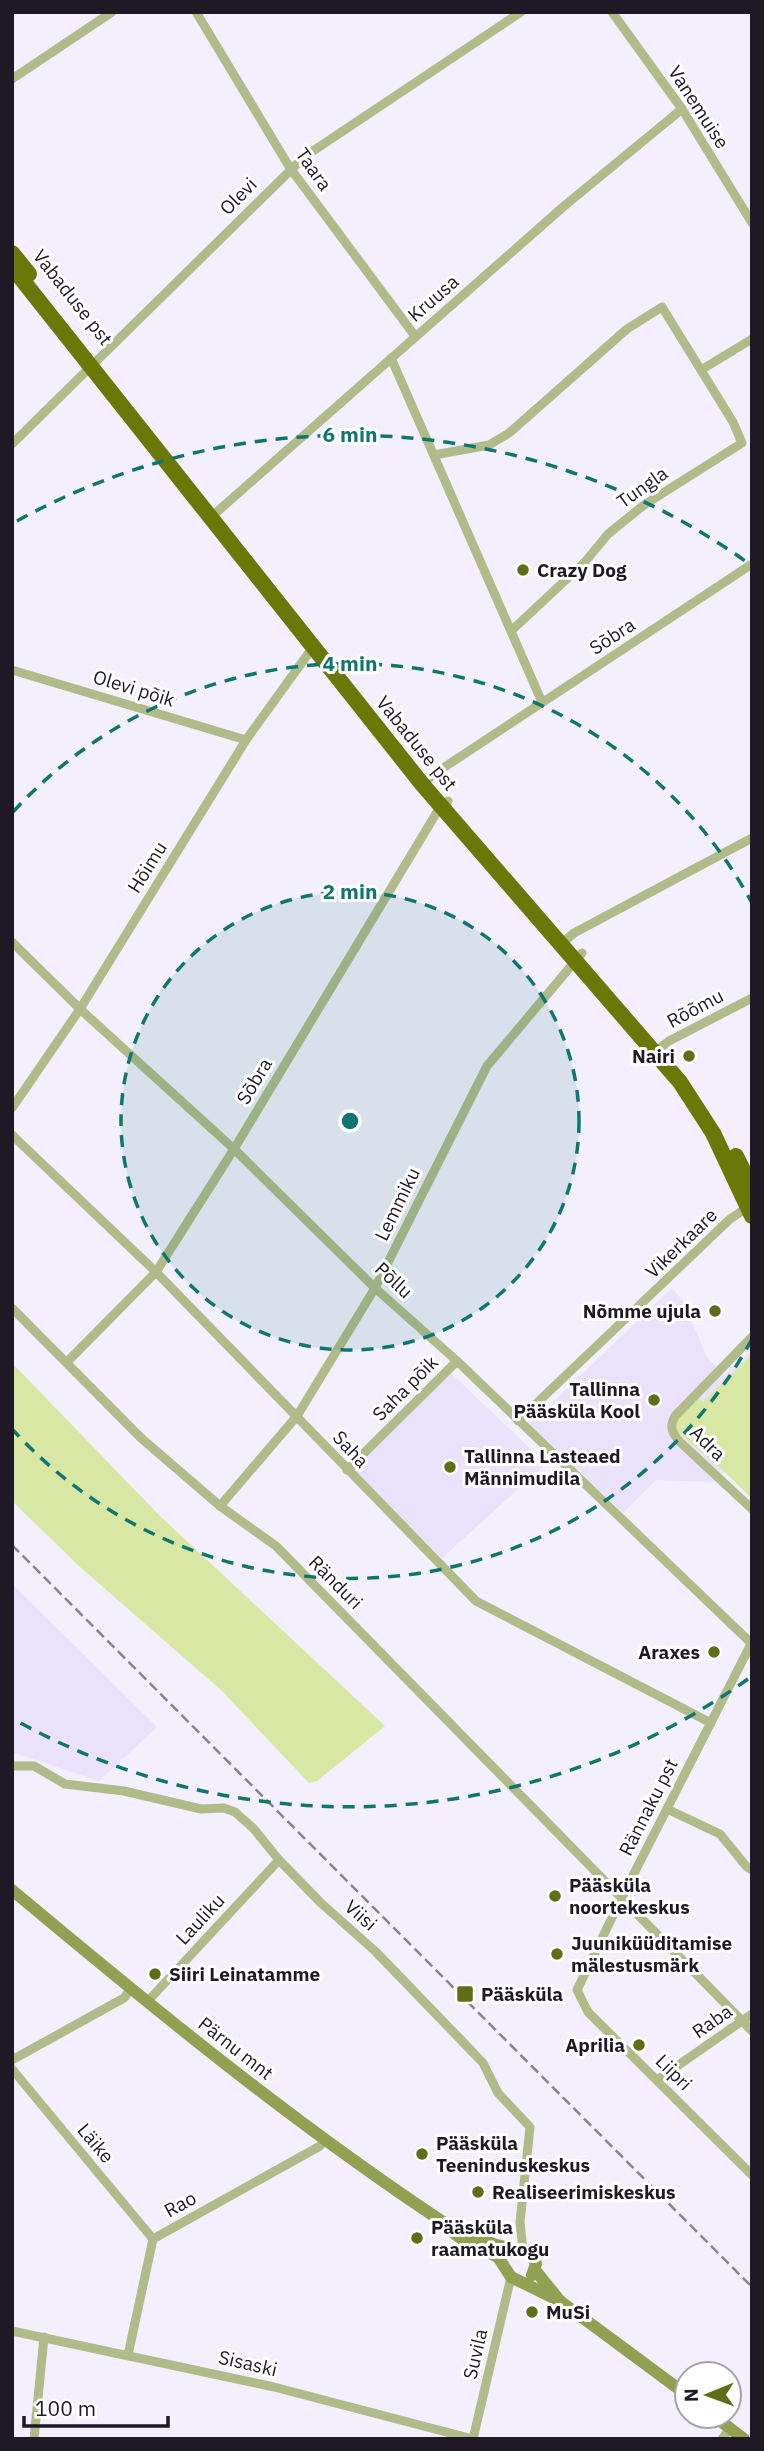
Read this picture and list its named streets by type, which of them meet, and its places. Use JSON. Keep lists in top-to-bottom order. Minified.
{"streets":{"highway":["Vabaduse pst"],"main road":["Pärnu mnt"],"street":["Vanemuise","Taara","Olevi","Kruusa","Tungla","Sõbra","Olevi põik","Hõimu","Rõõmu","Lemmiku","Vikerkaare","Põllu","Saha põik","Adra","Saha","Ränduri","Rännaku pst","Viisi","Lauliku","Raba","Liipri","Läike","Rao","Suvila","Sisaski"]},"crossings":[["Vanemuise","Kruusa"],["Taara","Olevi"],["Taara","Kruusa"],["Olevi","Vabaduse pst"],["Vabaduse pst","Kruusa"],["Vabaduse pst","Sõbra"],["Vabaduse pst","Hõimu"],["Vabaduse pst","Rõõmu"],["Vabaduse pst","Lemmiku"],["Vabaduse pst","Vikerkaare"],["Sõbra","Põllu"],["Sõbra","Saha"],["Sõbra","Ränduri"],["Olevi põik","Hõimu"],["Hõimu","Põllu"],["Lemmiku","Põllu"],["Lemmiku","Saha"],["Lemmiku","Ränduri"],["Vikerkaare","Põllu"],["Põllu","Saha põik"],["Põllu","Rännaku pst"],["Saha põik","Saha"],["Saha","Rännaku pst"],["Ränduri","Rännaku pst"],["Rännaku pst","Liipri"],["Viisi","Lauliku"],["Viisi","Pärnu mnt"],["Viisi","Suvila"],["Lauliku","Pärnu mnt"],["Raba","Liipri"],["Pärnu mnt","Rao"],["Pärnu mnt","Suvila"],["Läike","Rao"],["Rao","Sisaski"],["Suvila","Sisaski"]],"places":{"other":["Crazy Dog","Nairi","Nõmme ujula","Tallinna Pääsküla Kool","Tallinna Lasteaed Männimudila","Araxes","Pääsküla noortekeskus","Juuniküüditamise mälestusmärk","Siiri Leinatamme","Aprilia","Pääsküla Teeninduskeskus","Realiseerimiskeskus","Pääsküla raamatukogu","MuSi"],"transit":["Pääsküla"]},"scale_bar":"100 m","north":"left","rings":["6 min","4 min","2 min"]}
